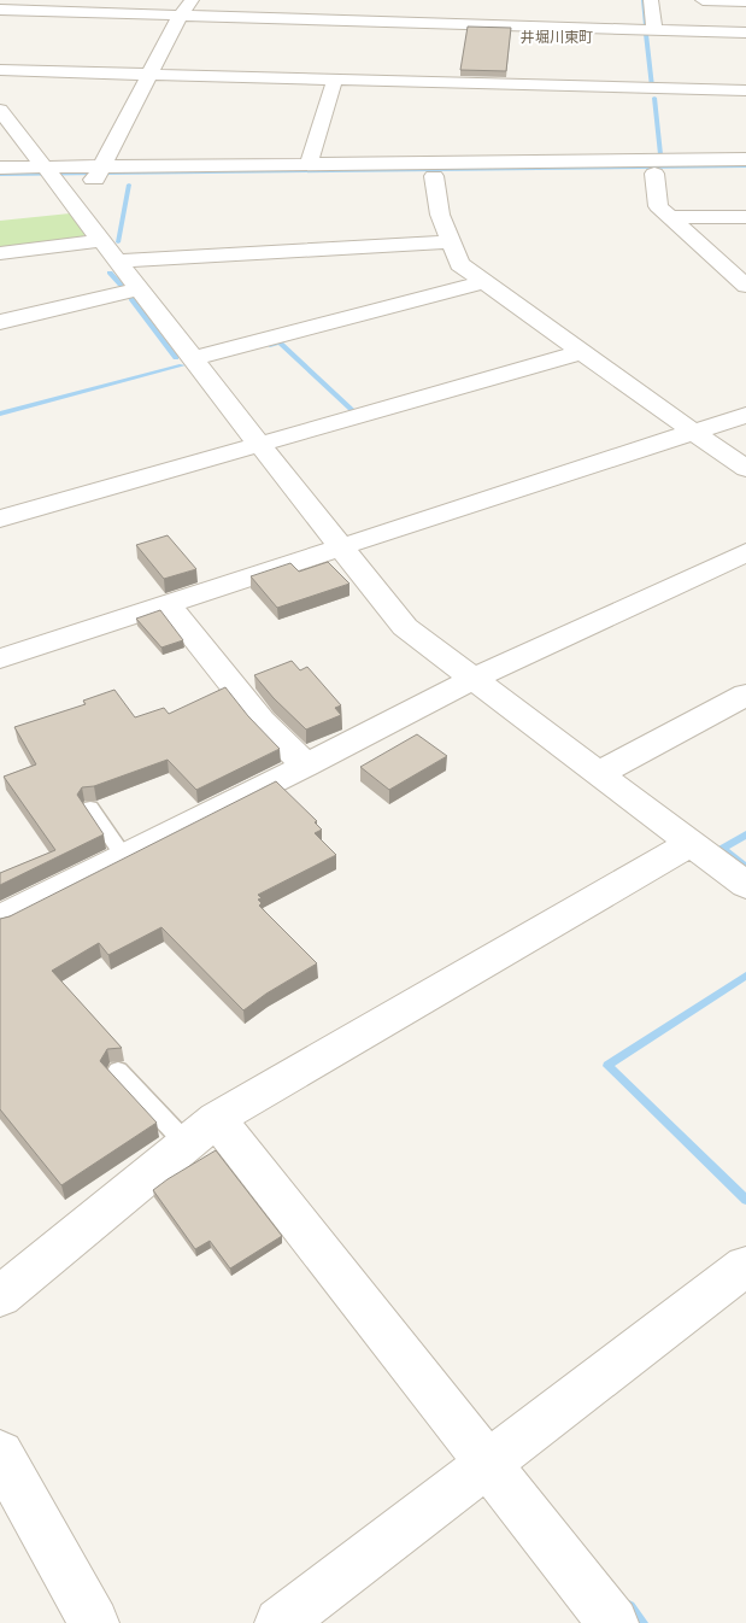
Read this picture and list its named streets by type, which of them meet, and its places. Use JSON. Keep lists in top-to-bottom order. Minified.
{"districts":["井堀川東町"]}
